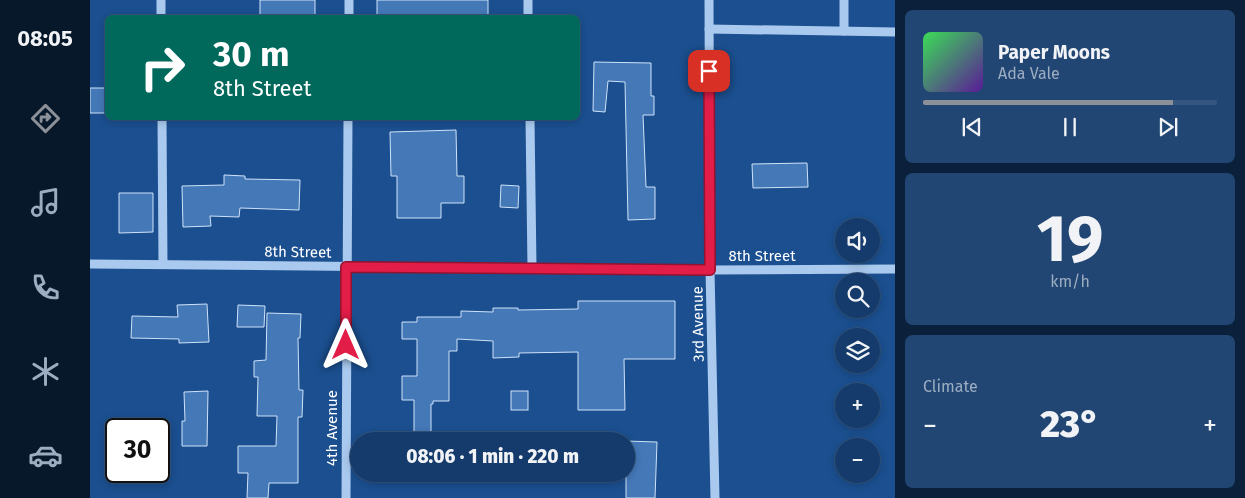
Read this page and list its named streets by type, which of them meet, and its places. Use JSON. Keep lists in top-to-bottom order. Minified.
{"streets":{"street":["8th Street","3rd Avenue","4th Avenue"]},"crossings":[["8th Street","3rd Avenue"],["8th Street","4th Avenue"]],"page":{"tabs":"08:05","turn":["30 m","8th Street"],"song":["Paper Moons","Ada Vale"],"tile":[["19","km/h"],"Climate"],"map_buttons":["+","−"],"heat":["−","23°","+"],"limit":"30","trip":"08:06 · 1 min · 220 m"}}
